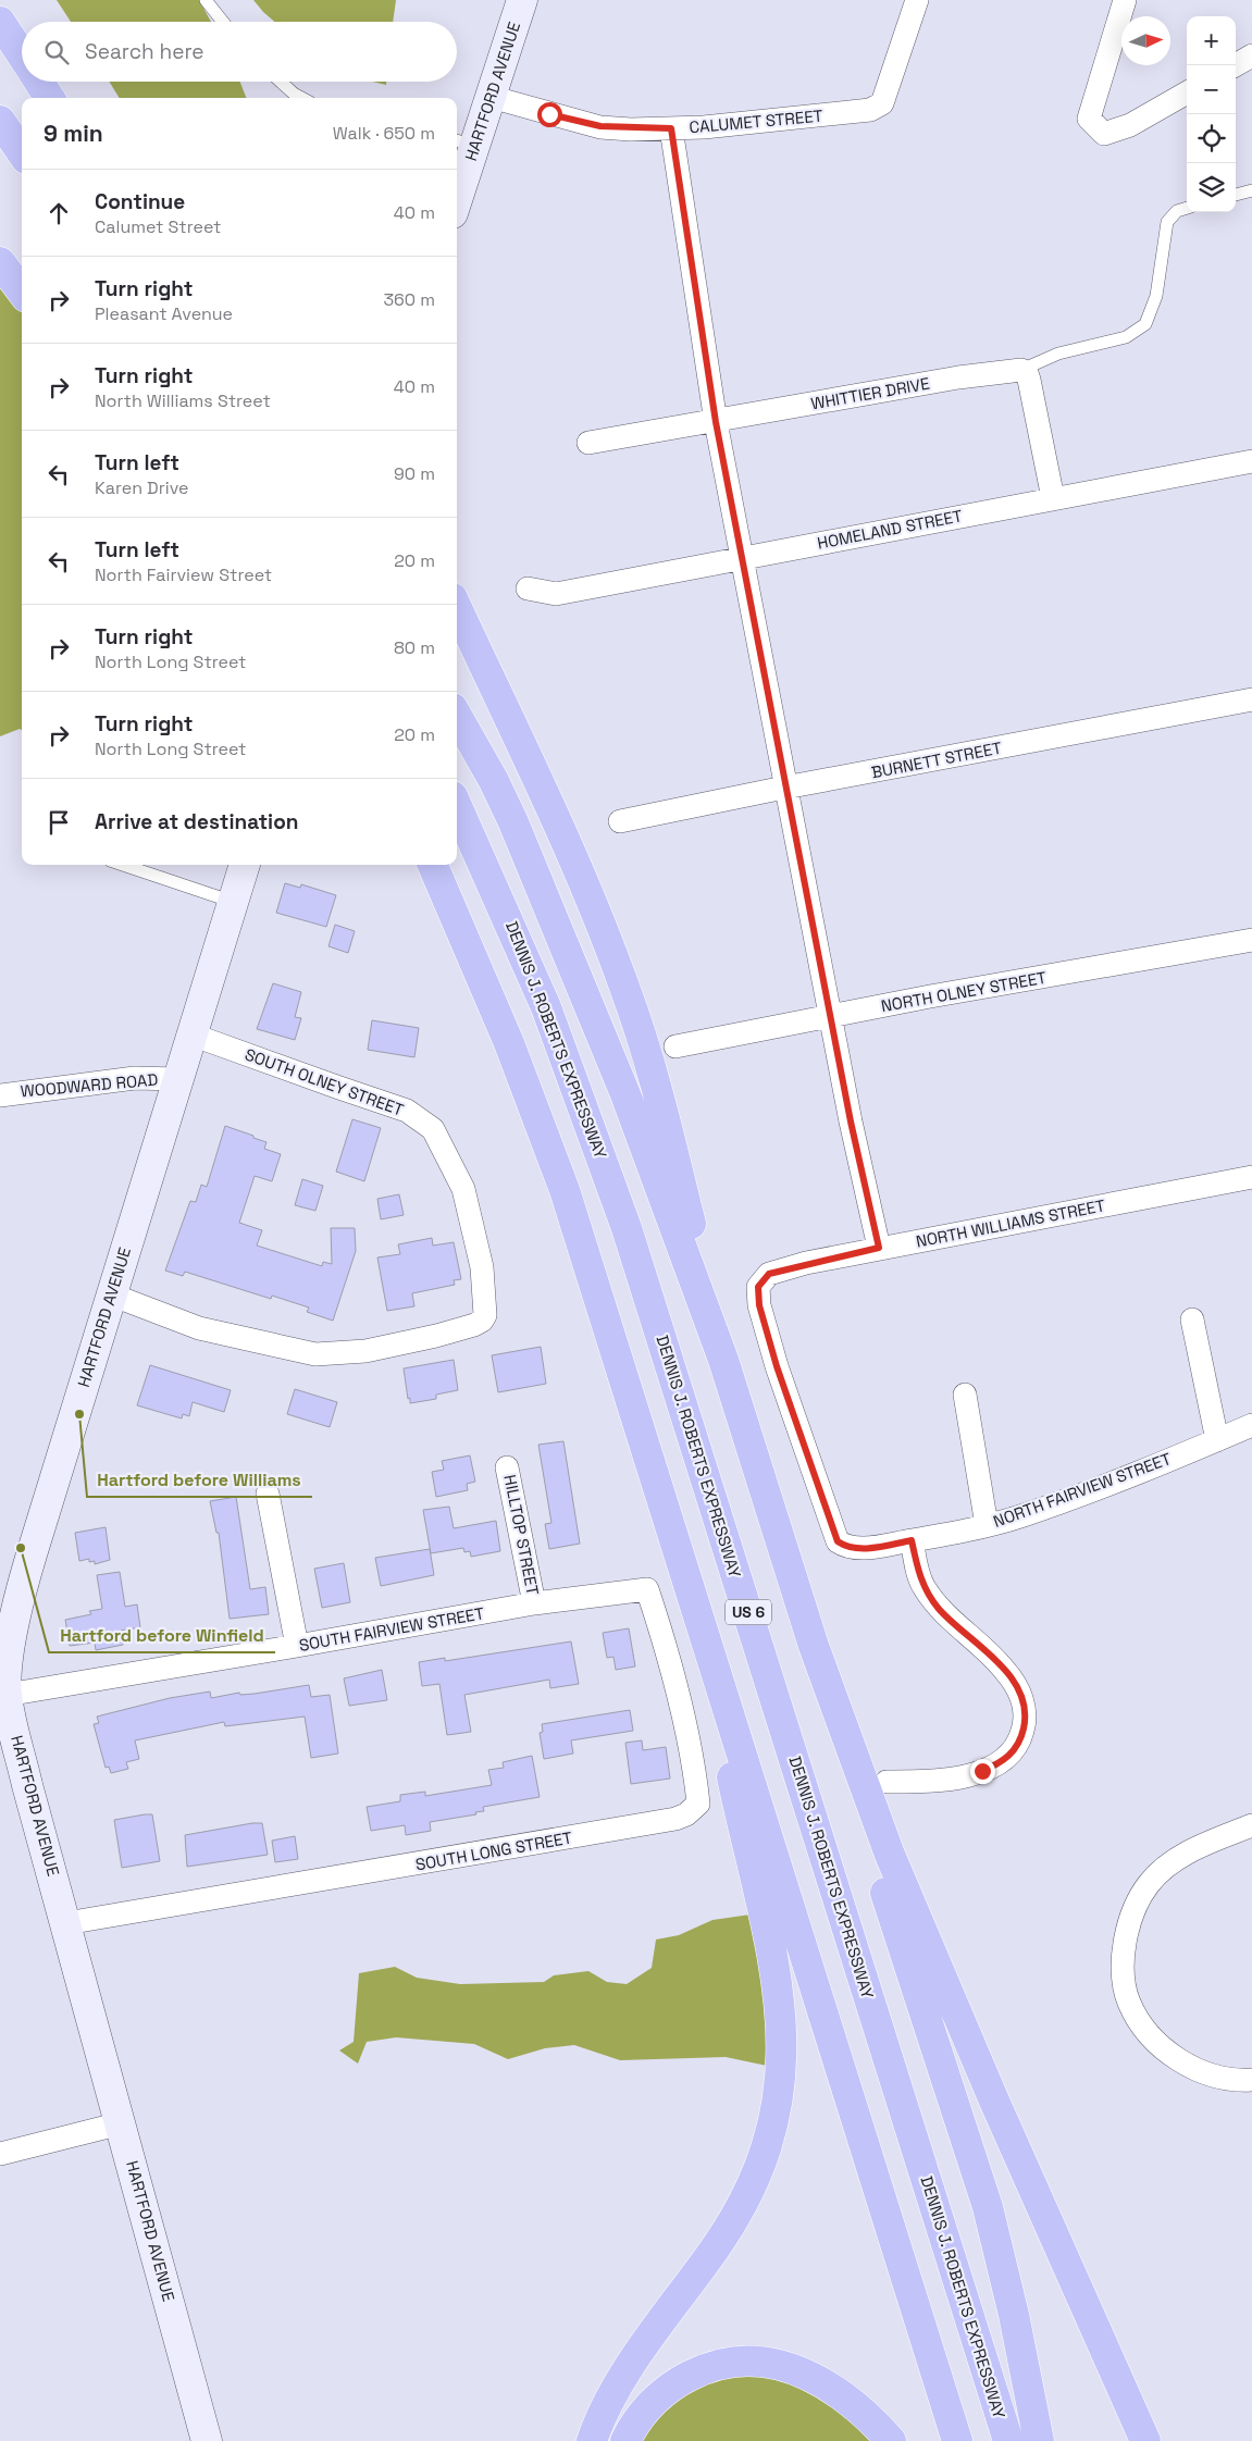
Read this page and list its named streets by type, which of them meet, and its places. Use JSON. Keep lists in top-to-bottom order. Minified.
{"streets":{"highway":["DENNIS J. ROBERTS EXPRESSWAY","US 6"],"main road":["HARTFORD AVENUE"],"street":["CALUMET STREET","WHITTIER DRIVE","HOMELAND STREET","BURNETT STREET","NORTH OLNEY STREET","SOUTH OLNEY STREET","WOODWARD ROAD","NORTH WILLIAMS STREET","NORTH FAIRVIEW STREET","HILLTOP STREET","SOUTH FAIRVIEW STREET","SOUTH LONG STREET"]},"crossings":[["HARTFORD AVENUE","CALUMET STREET"],["HARTFORD AVENUE","SOUTH OLNEY STREET"],["HARTFORD AVENUE","WOODWARD ROAD"],["HARTFORD AVENUE","SOUTH FAIRVIEW STREET"],["HARTFORD AVENUE","SOUTH LONG STREET"],["NORTH WILLIAMS STREET","NORTH FAIRVIEW STREET"],["HILLTOP STREET","SOUTH FAIRVIEW STREET"],["SOUTH FAIRVIEW STREET","SOUTH LONG STREET"]],"places":["Hartford before Williams","Hartford before Winfield"],"north":"right","page":{"map_buttons":["+","−"],"search":"Search here","heading":["9 min","Walk · 650 m"],"list":[["Continue","Calumet Street","40 m"],["Turn right","Pleasant Avenue","360 m"],["Turn right","North Williams Street","40 m"],["Turn left","Karen Drive","90 m"],["Turn left","North Fairview Street","20 m"],["Turn right","North Long Street","80 m"],["Turn right","North Long Street","20 m"],"Arrive at destination"]}}
